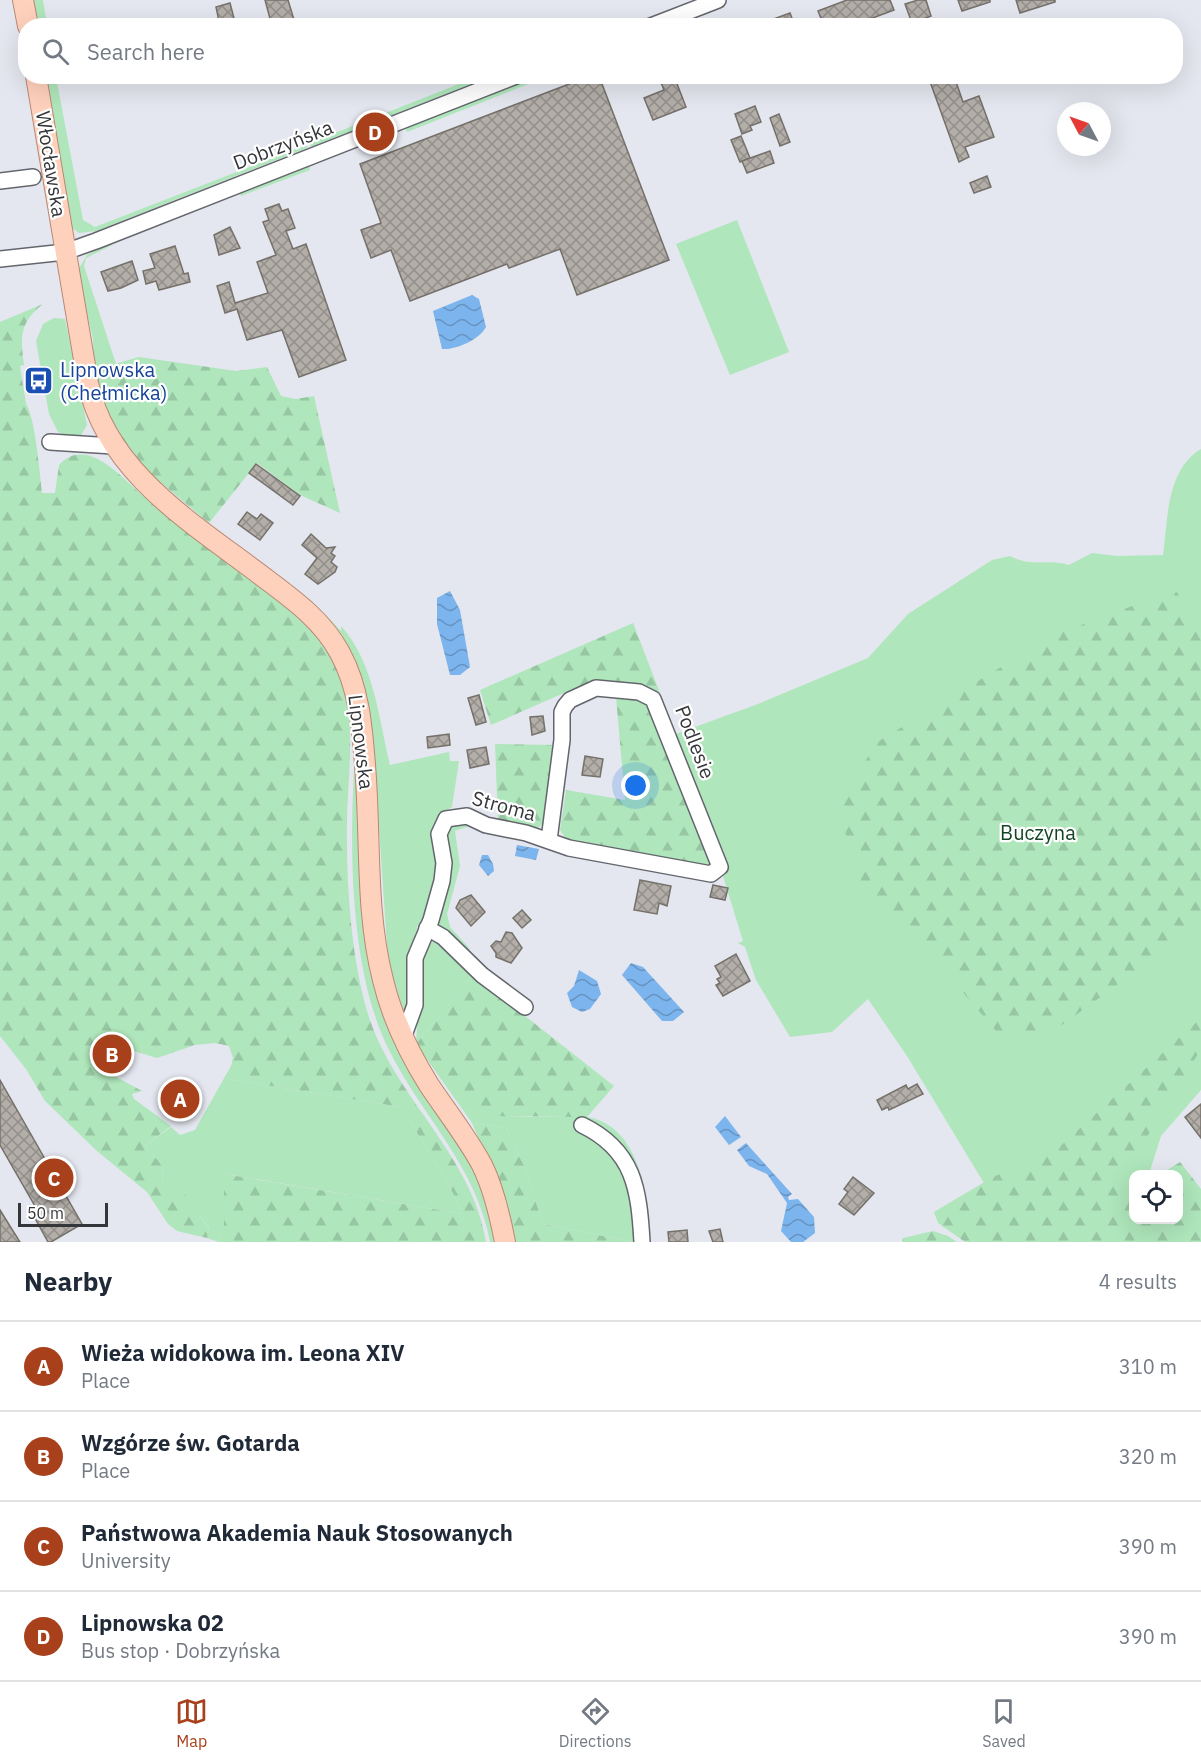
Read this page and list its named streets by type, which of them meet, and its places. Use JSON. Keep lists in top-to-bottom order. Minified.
{"streets":{"main road":["Włocławska","Lipnowska"],"street":["Dobrzyńska","Podlesie","Stroma"]},"crossings":[["Dobrzyńska","Włocławska"],["Dobrzyńska","Lipnowska"],["Włocławska","Lipnowska"],["Lipnowska","Stroma"],["Podlesie","Stroma"]],"parks":["Buczyna"],"places":{"bus stop":["Lipnowska (Chełmicka)"]},"scale_bar":"50 m","north":"top left","page":{"search":"Search here","pins":["D","B","A","C"],"scale":"50 m","heading":["Nearby","4 results"],"list":[{"mark":"A","name":"Wieża widokowa im. Leona XIV","note":"Place","value":"310 m"},{"mark":"B","name":"Wzgórze św. Gotarda","note":"Place","value":"320 m"},{"mark":"C","name":"Państwowa Akademia Nauk Stosowanych","note":"University","value":"390 m"},{"mark":"D","name":"Lipnowska 02","note":"Bus stop · Dobrzyńska","value":"390 m"}],"nav":["Map","Directions","Saved"]}}
